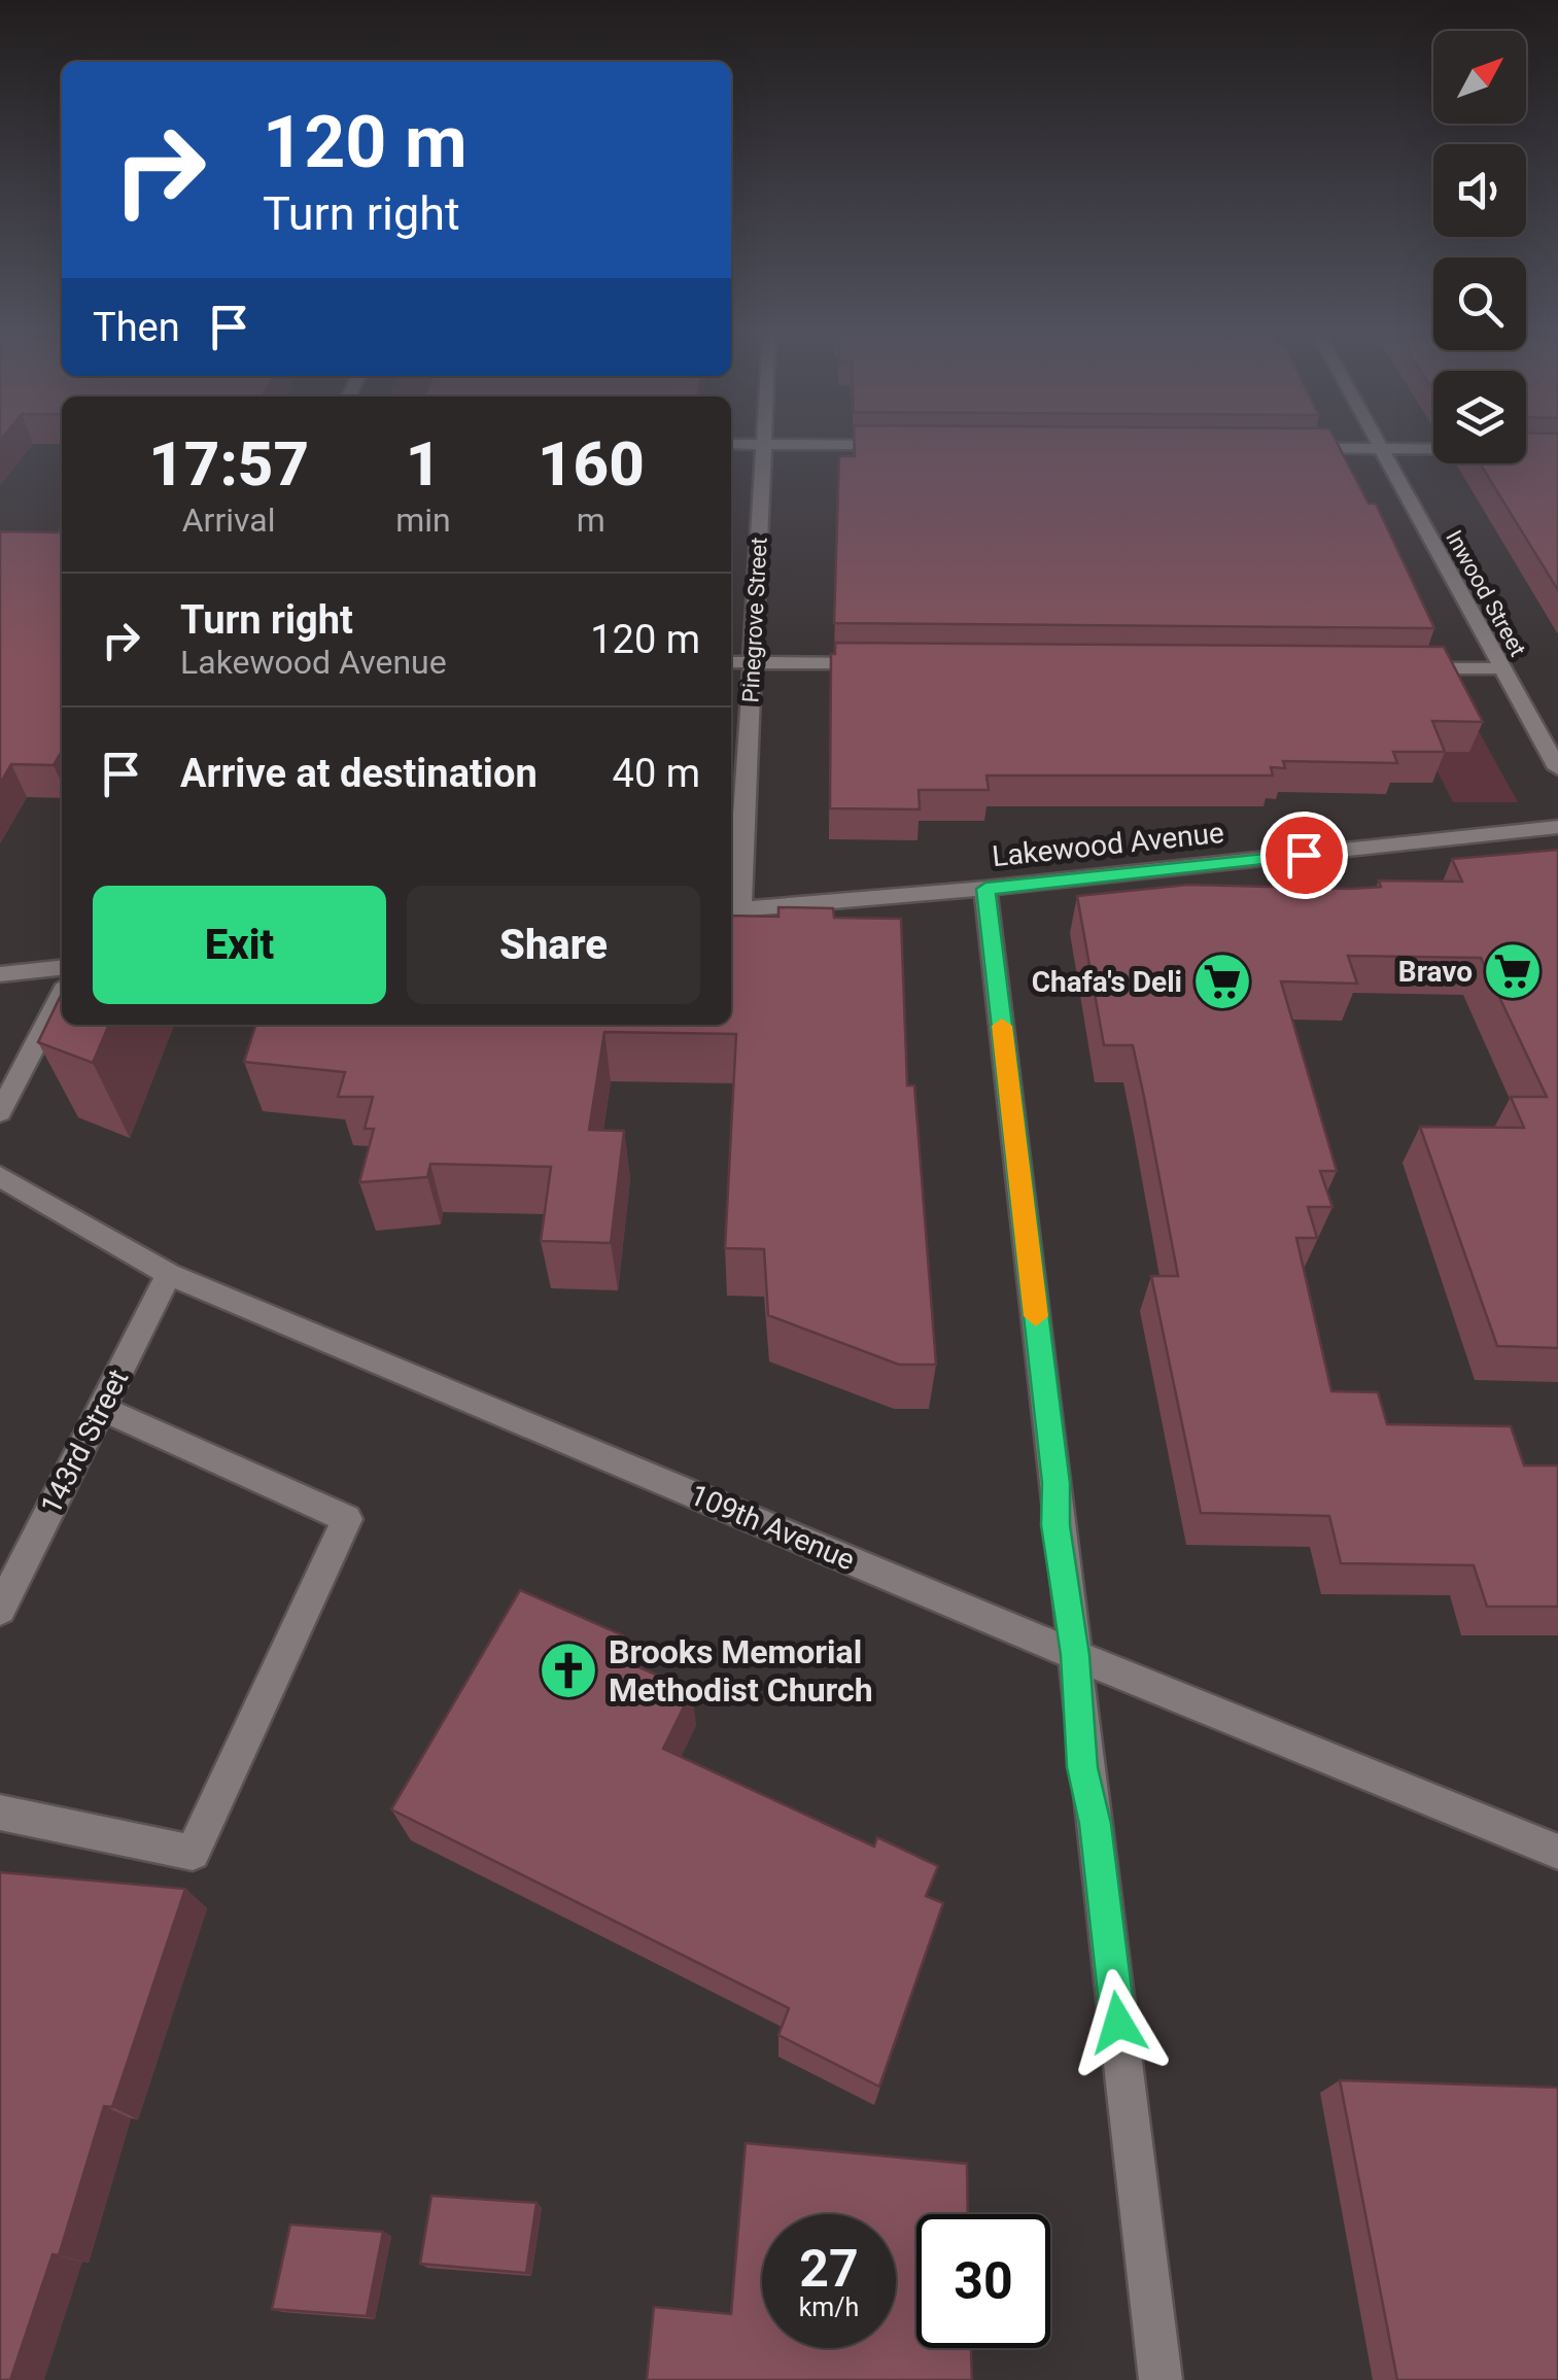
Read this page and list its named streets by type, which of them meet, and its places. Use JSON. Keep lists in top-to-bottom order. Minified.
{"streets":{"street":["Inwood Street","Pinegrove Street","Lakewood Avenue","143rd Street","109th Avenue"]},"crossings":[["Pinegrove Street","Lakewood Avenue"],["143rd Street","109th Avenue"]],"places":{"supermarket":["Bravo","Chafa's Deli"],"church":["Brooks Memorial Methodist Church"]},"north":"top right","page":{"turn":["120 m","Turn right"],"then":"Then","eta":["17:57","Arrival","1","min","160","m"],"list":[{"name":"Turn right","note":"Lakewood Avenue","value":"120 m"},{"name":"Arrive at destination","value":"40 m"}],"buttons":["Exit","Share"],"speed":"27 km/h","limit":"30"}}
